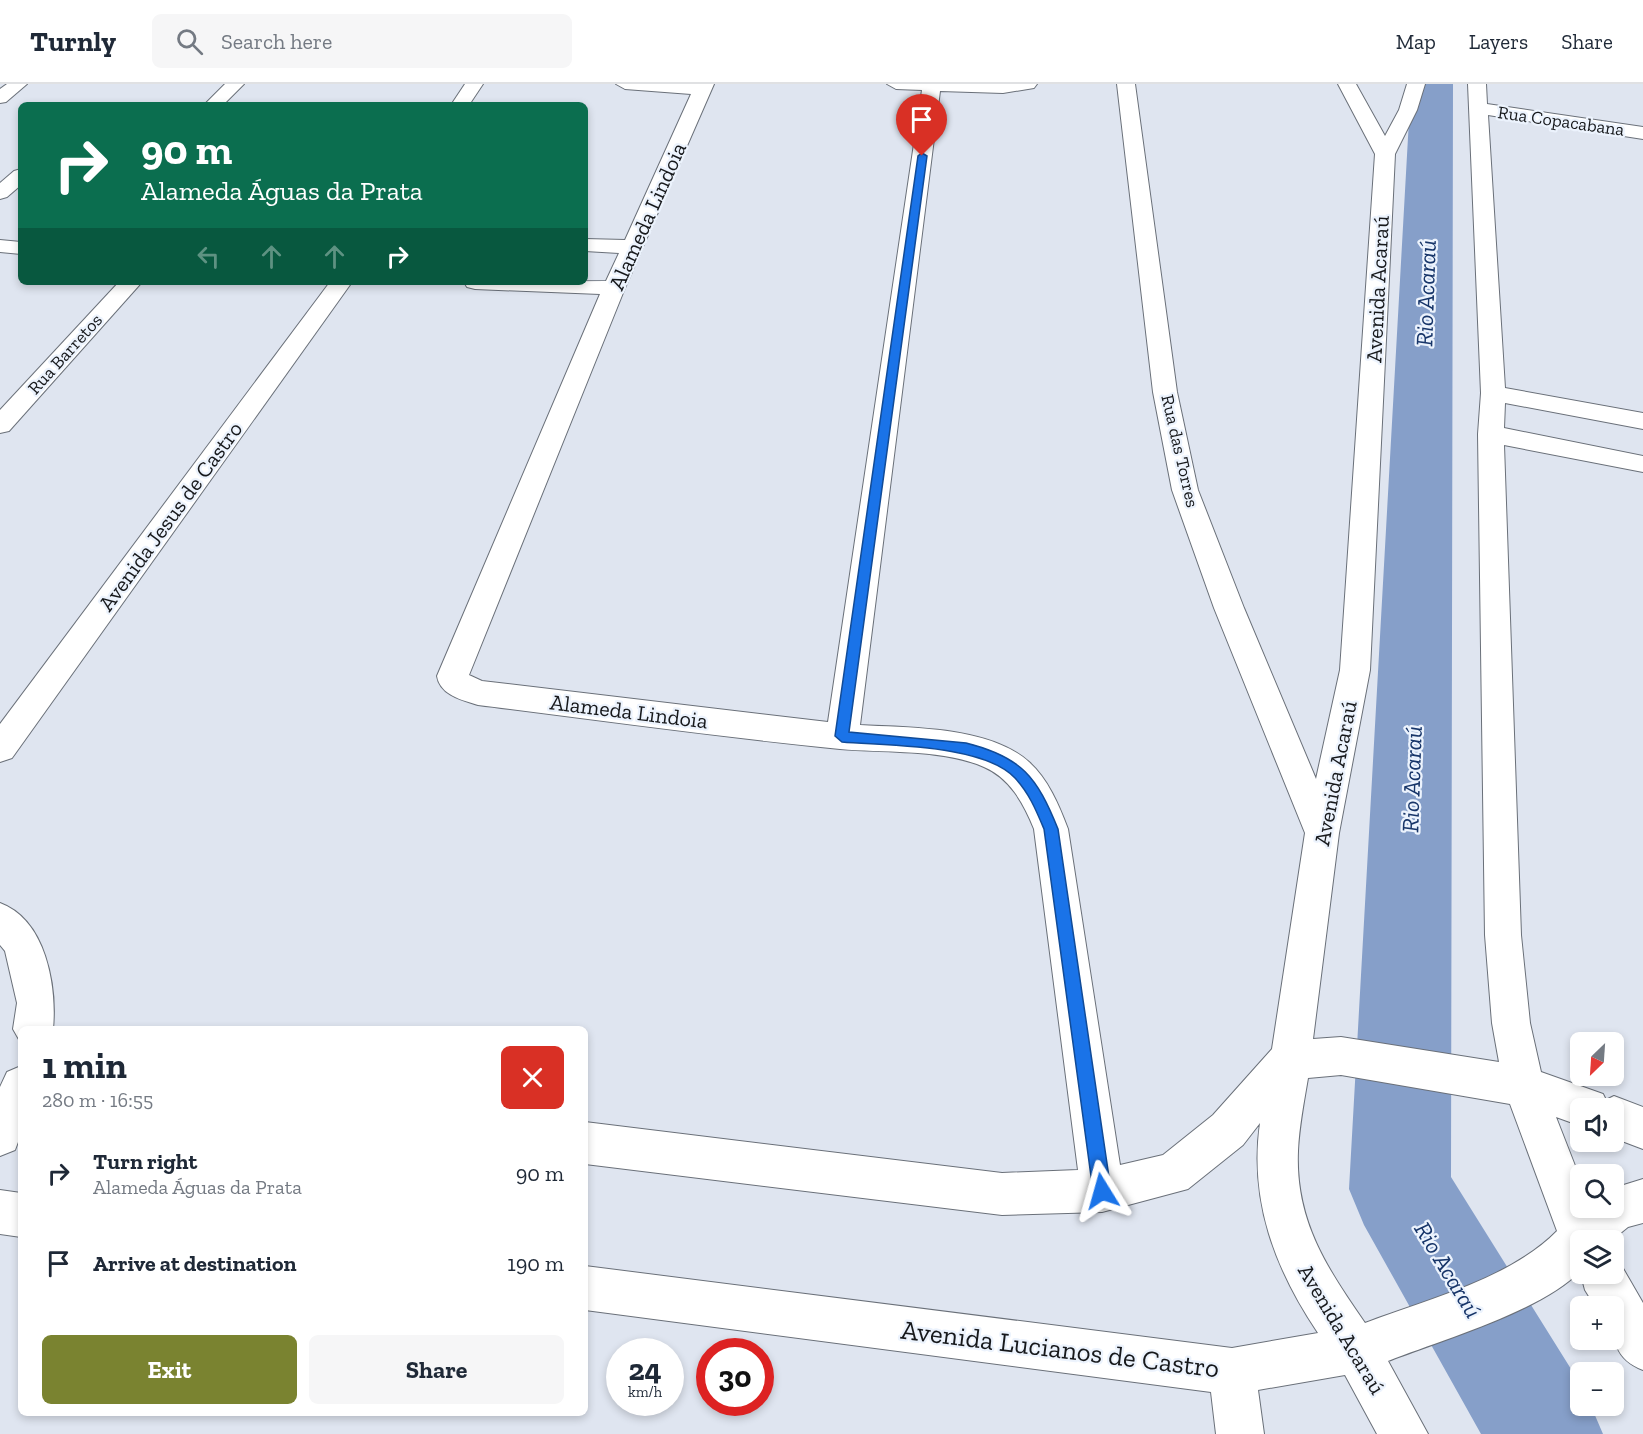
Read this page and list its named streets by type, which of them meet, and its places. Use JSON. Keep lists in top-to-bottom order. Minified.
{"streets":{"street":["Rua Copacabana","Alameda Lindoia","Avenida Acaraú","Rua Barretos","Rua das Torres","Avenida Jesus de Castro","Avenida Lucianos de Castro"]},"crossings":[["Avenida Acaraú","Rua das Torres"],["Avenida Acaraú","Avenida Lucianos de Castro"]],"water":["Rio Acaraú"],"north":"bottom left","page":{"header":"Turnly","search":"Search here","nav":["Map","Layers","Share"],"turn":["90 m","Alameda Águas da Prata"],"heading":["1 min","280 m · 16:55"],"map_buttons":["+","−"],"list":[{"name":"Turn right","note":"Alameda Águas da Prata","value":"90 m"},{"name":"Arrive at destination","value":"190 m"}],"buttons":["Exit","Share"],"speed":"24 km/h","limit":"30"}}
